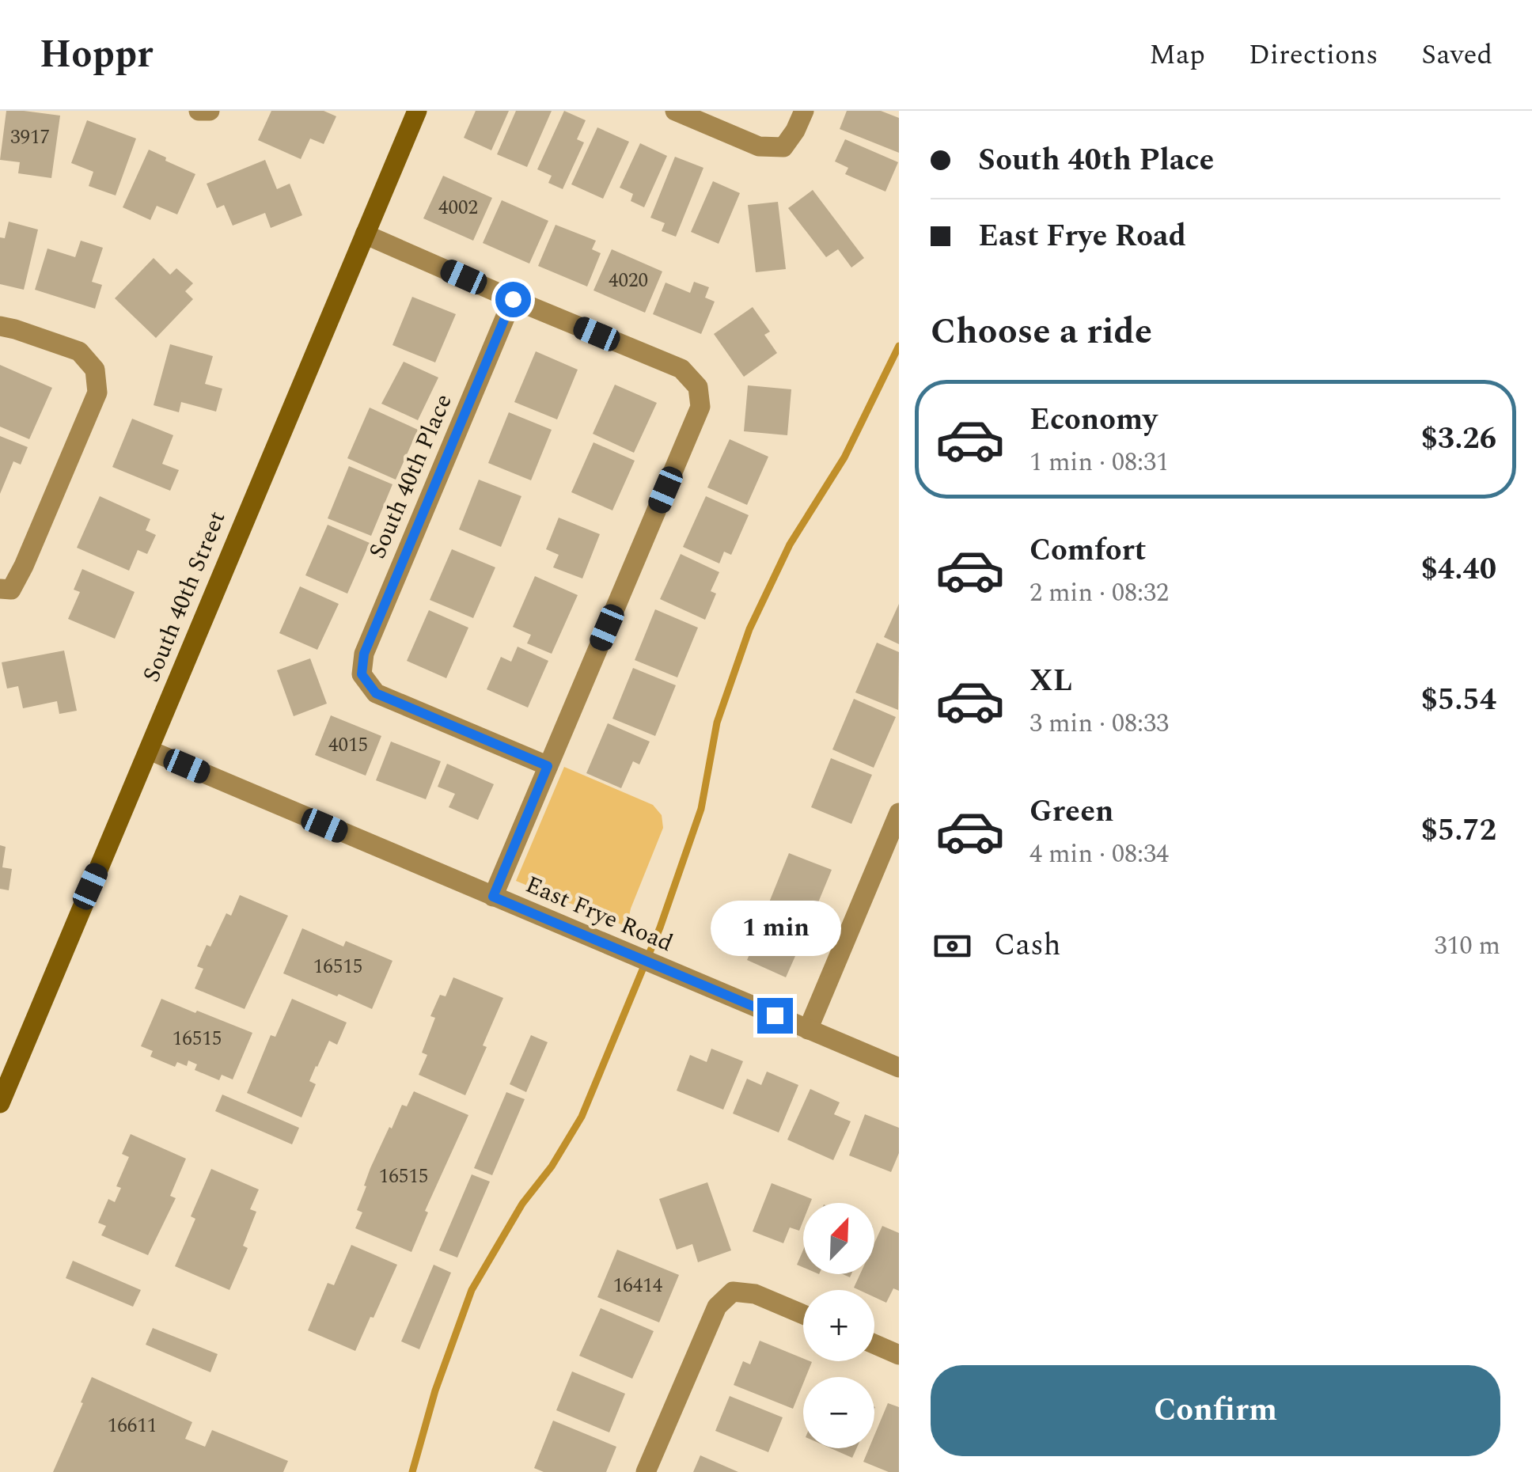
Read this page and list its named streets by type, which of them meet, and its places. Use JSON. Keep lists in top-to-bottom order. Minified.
{"streets":{"main road":["South 40th Street"],"street":["South 40th Place","East Frye Road"]},"crossings":[["South 40th Street","East Frye Road"]],"house_numbers":["3917","4002","4020","4015","16515","16515","16515","16414","16611"],"north":"top right","page":{"header":"Hoppr","nav":["Map","Directions","Saved"],"banner":["South 40th Place","East Frye Road"],"heading":"Choose a ride","list":[{"name":"Economy","note":"1 min · 08:31","value":"$3.26"},{"name":"Comfort","note":"2 min · 08:32","value":"$4.40"},{"name":"XL","note":"3 min · 08:33","value":"$5.54"},{"name":"Green","note":"4 min · 08:34","value":"$5.72"}],"bubble":"1 min","pay":["Cash","310 m"],"map_buttons":["+","−"],"buttons":"Confirm"}}
